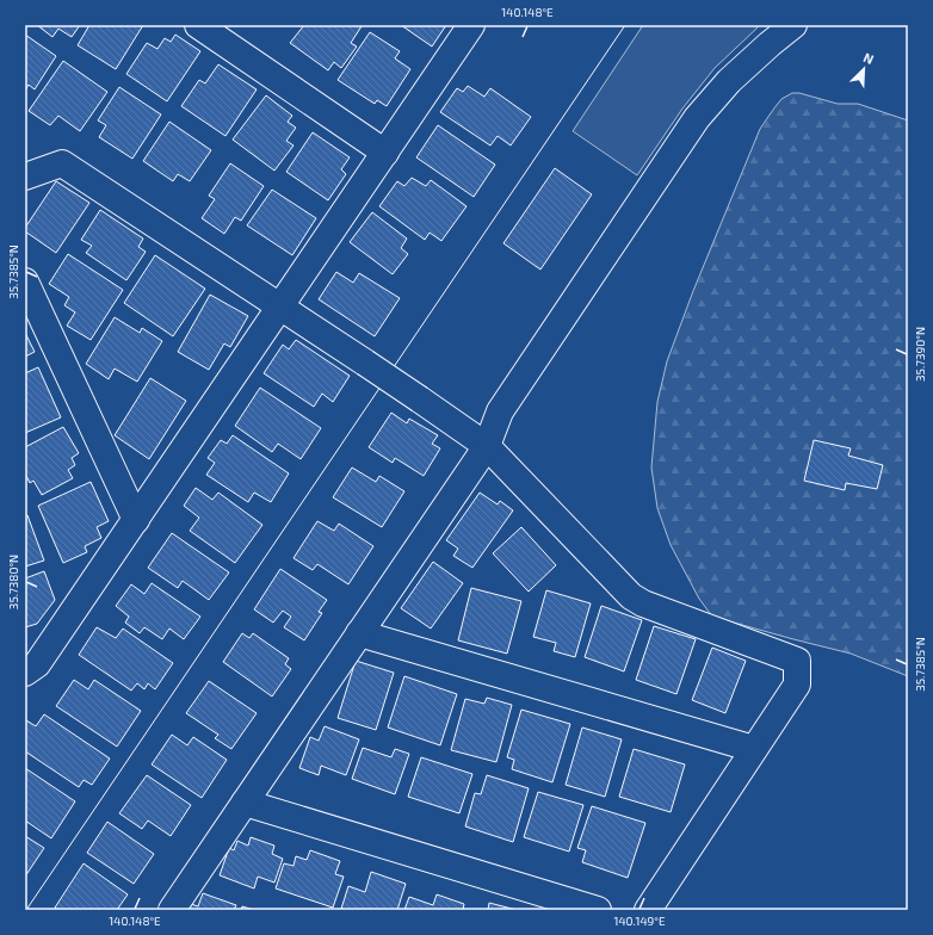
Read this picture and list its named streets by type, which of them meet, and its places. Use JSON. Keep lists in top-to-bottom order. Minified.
{"north":"top right","coordinates":["140.148°E","35.7385°N","35.7390°N","35.7380°N","140.149°E"]}
